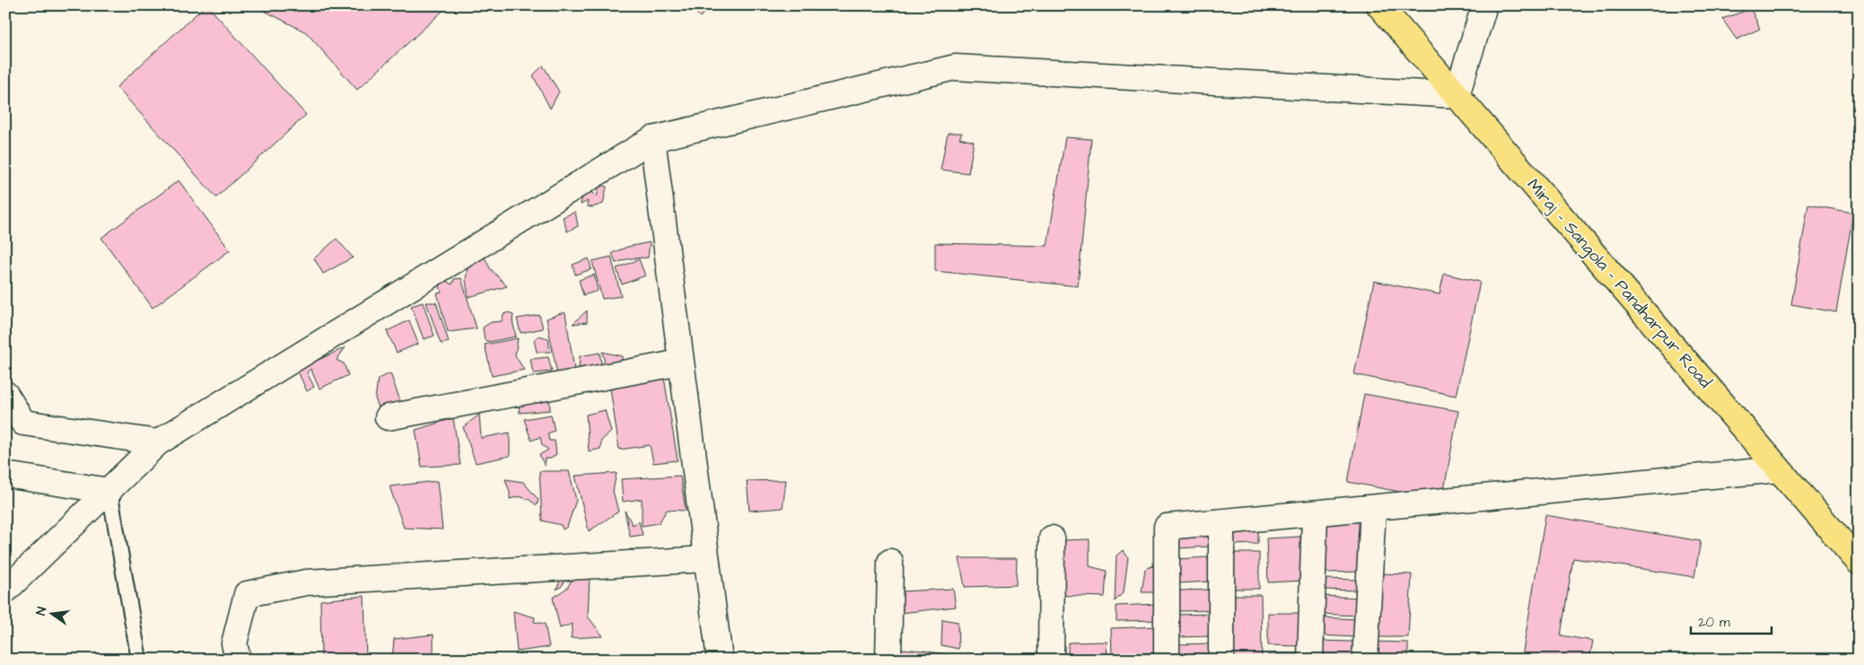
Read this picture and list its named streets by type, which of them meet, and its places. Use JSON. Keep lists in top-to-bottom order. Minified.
{"streets":{"highway":["Miraj - Sangola - Pandharpur Road"]},"scale_bar":"20 m","north":"left"}
